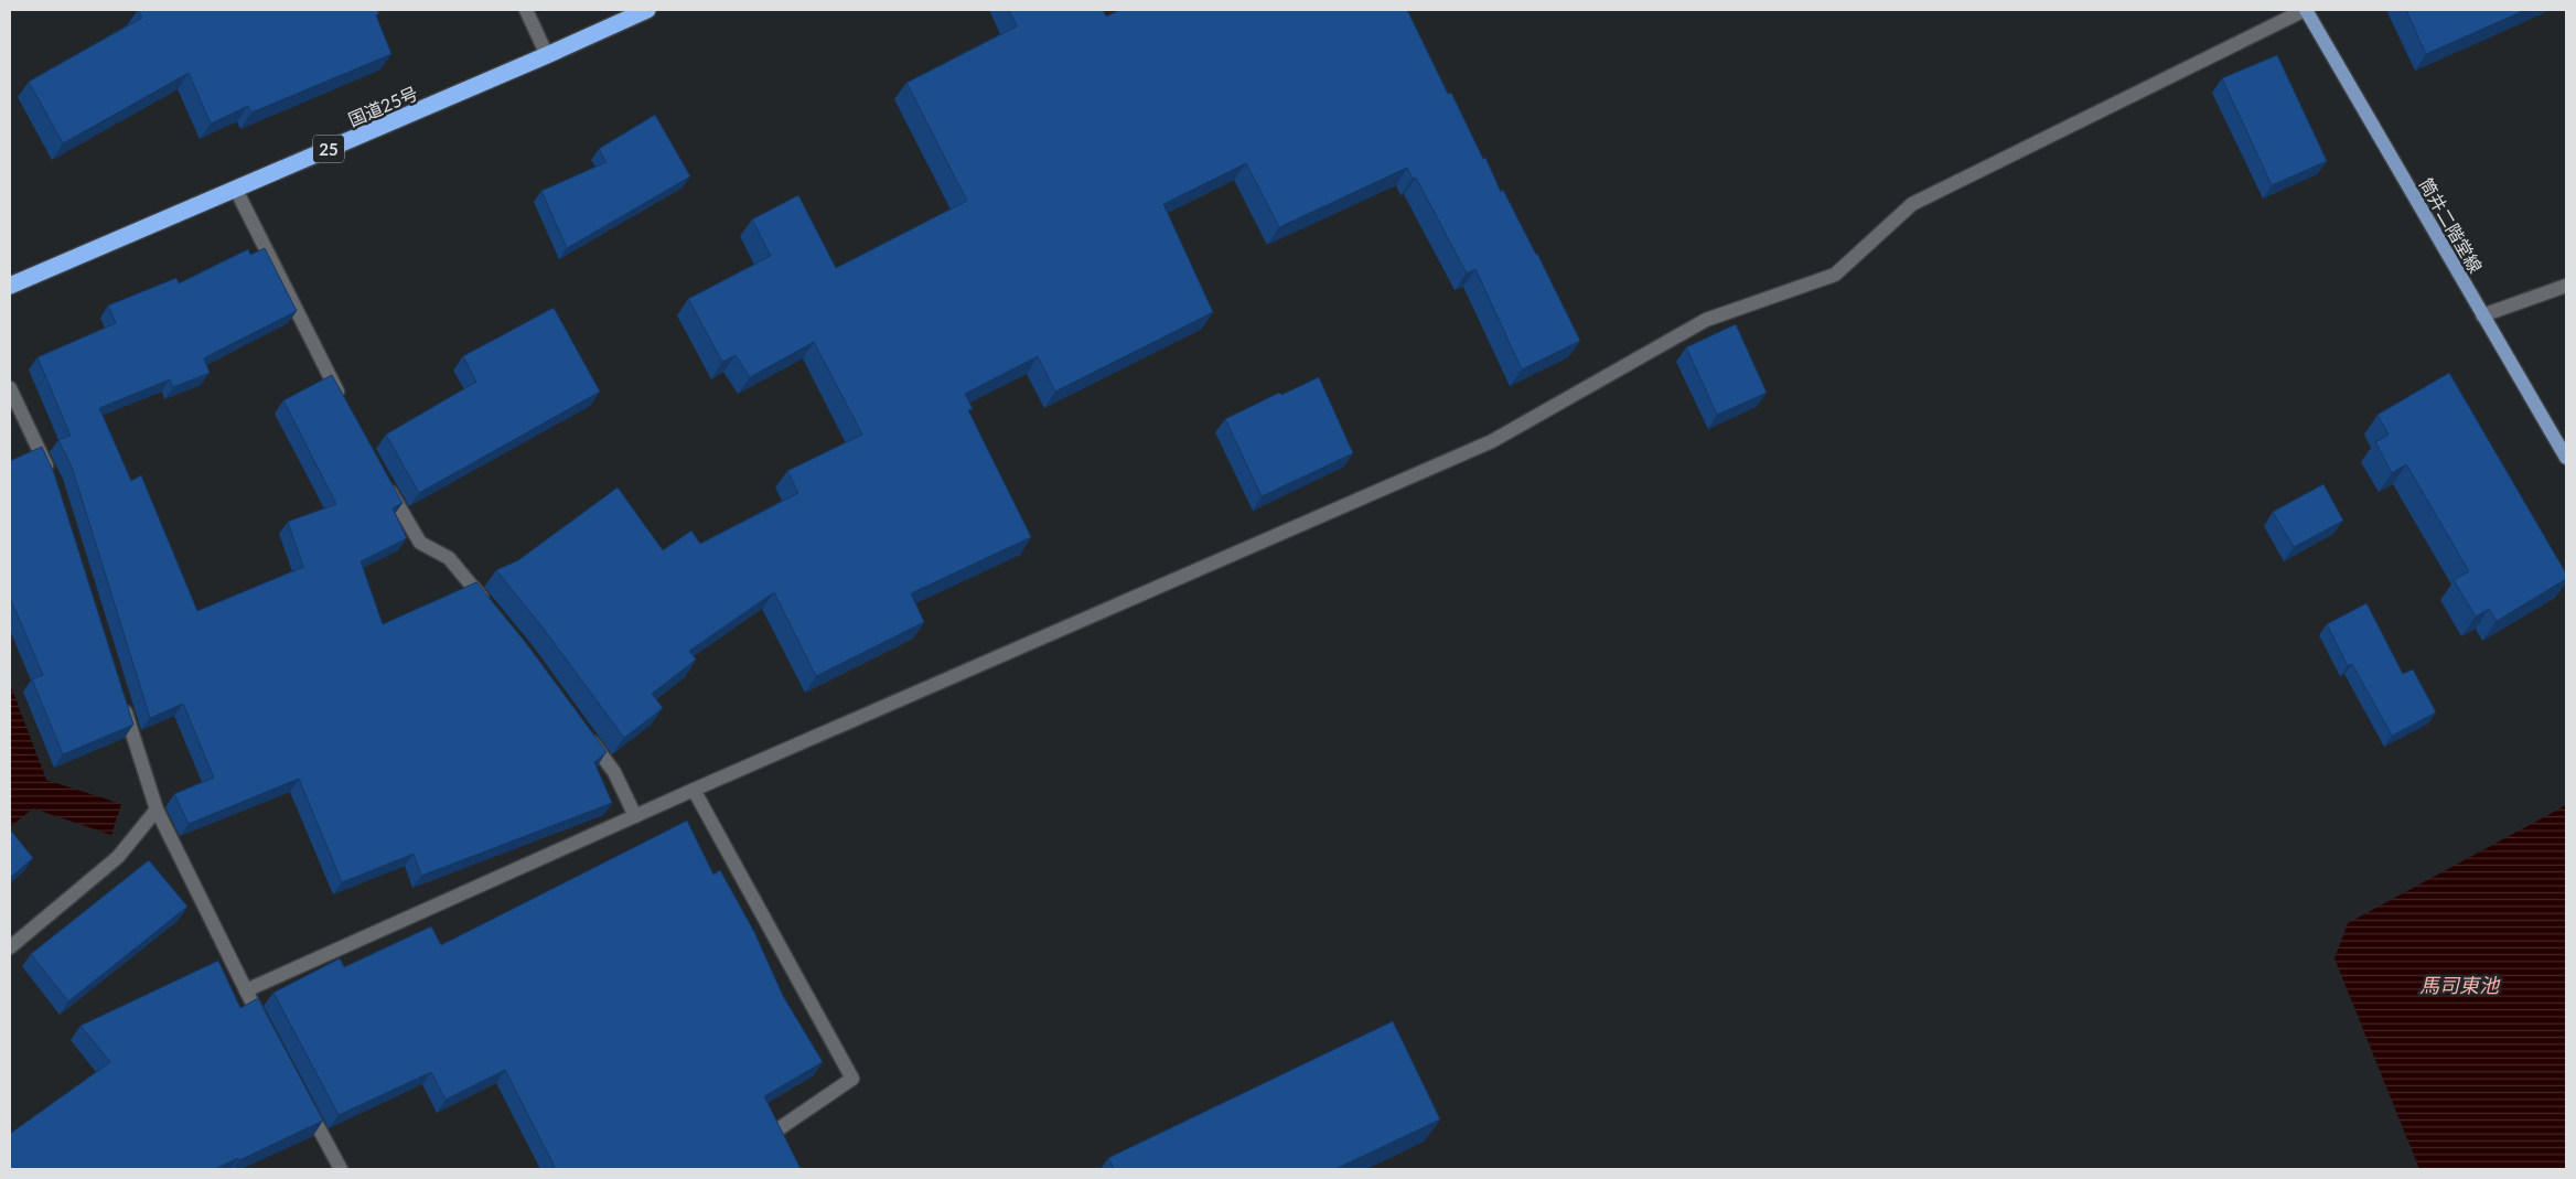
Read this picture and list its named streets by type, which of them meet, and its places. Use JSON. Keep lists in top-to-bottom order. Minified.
{"streets":{"highway":["国道25号","25"],"main road":["筒井二階堂線"]},"water":["馬司東池"]}
